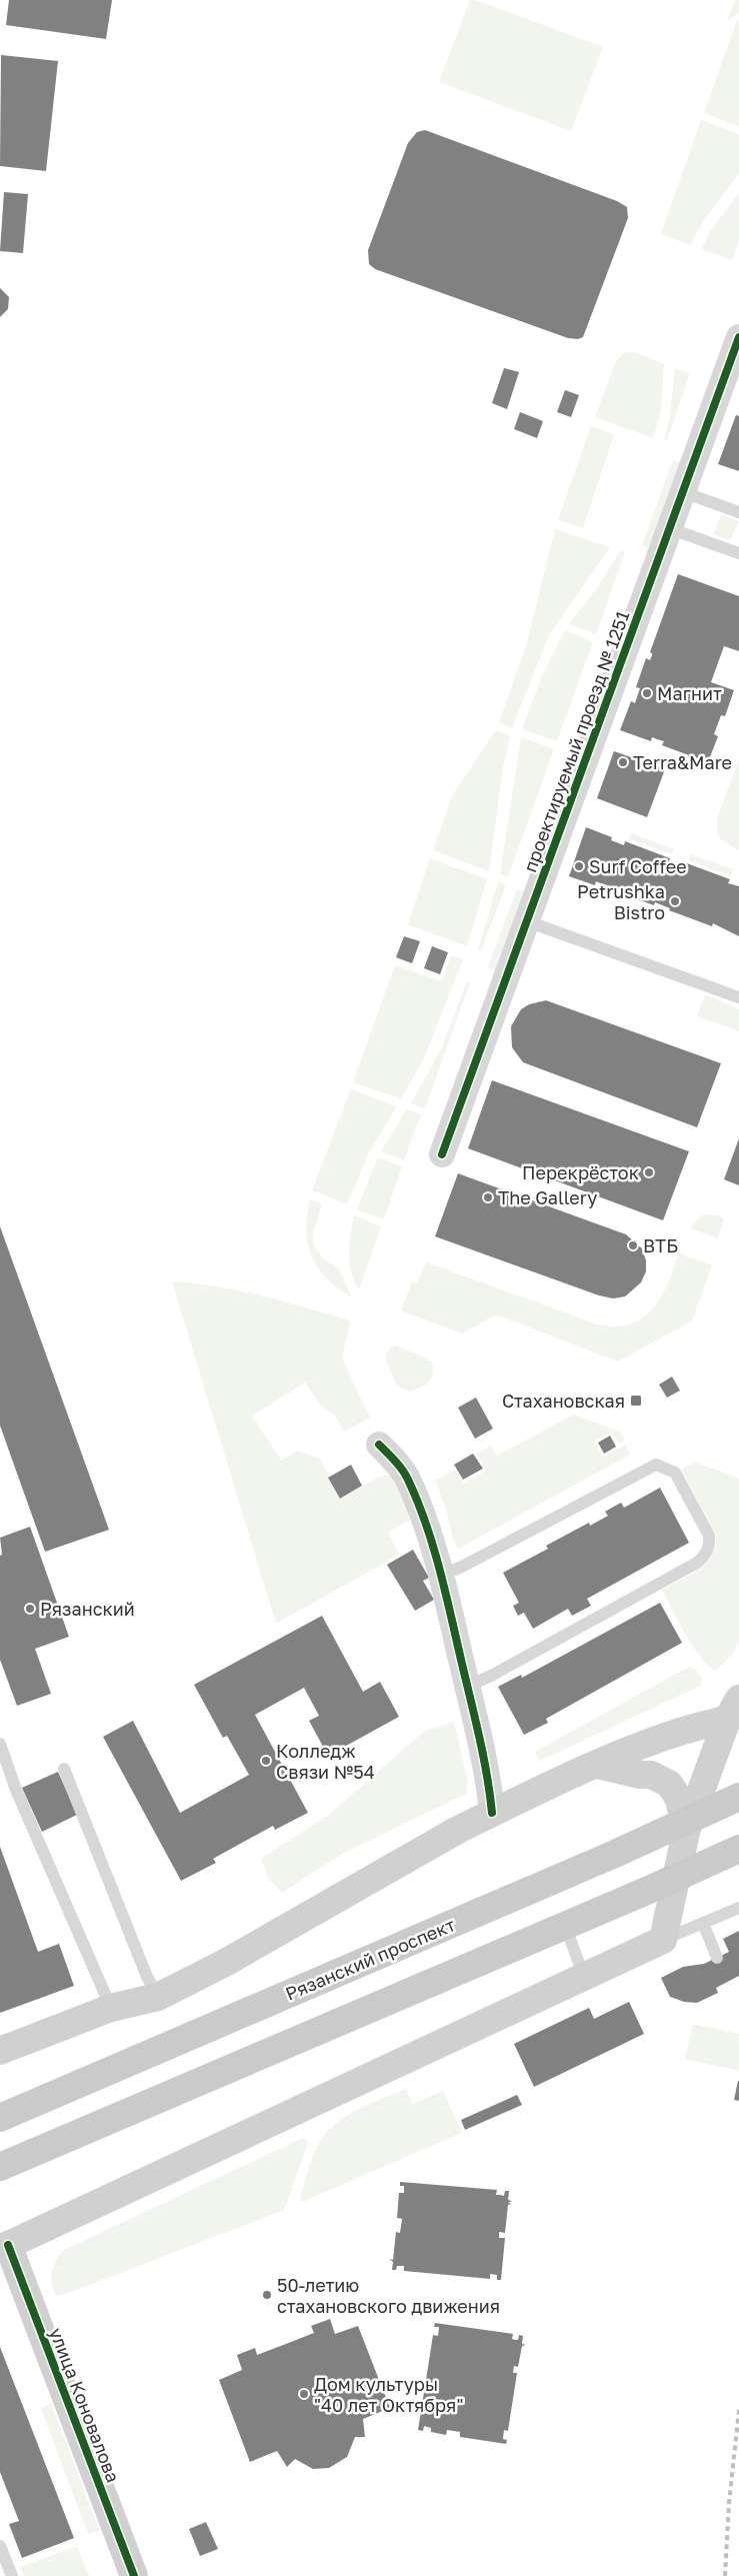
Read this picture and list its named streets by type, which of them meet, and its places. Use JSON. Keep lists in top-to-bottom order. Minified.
{"streets":{"main road":["Рязанский проспект","улица Коновалова"],"street":["проектируемый проезд № 1251"]},"places":{"other":["Магнит","Terra&Mare","Surf Coffee","Petrushka Bistro","Перекрёсток","The Gallery","ВТБ","Рязанский","Колледж Связи №54","50-летию стахановского движения","Дом культуры \"40 лет Октября\""],"transit":["Стахановская"]}}
